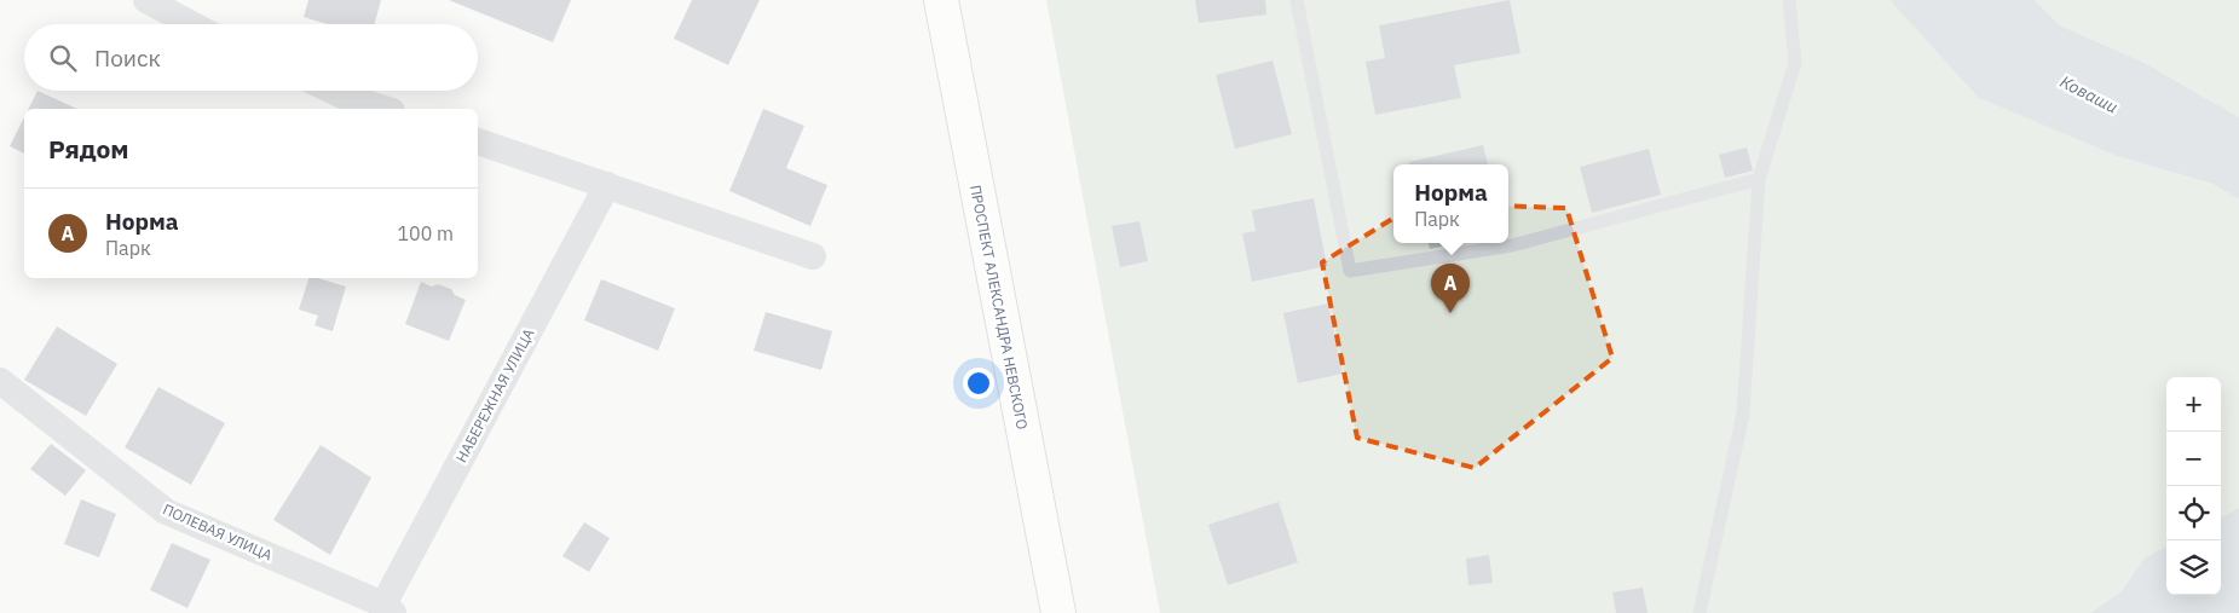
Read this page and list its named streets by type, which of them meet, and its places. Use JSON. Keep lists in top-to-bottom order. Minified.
{"streets":{"main road":["ПРОСПЕКТ АЛЕКСАНДРА НЕВСКОГО"],"street":["НАБЕРЕЖНАЯ УЛИЦА","ПОЛЕВАЯ УЛИЦА"]},"crossings":[["НАБЕРЕЖНАЯ УЛИЦА","ПОЛЕВАЯ УЛИЦА"]],"water":["Коваши"],"page":{"search":"Поиск","heading":"Рядом","popup":["Норма","Парк"],"list":[{"mark":"A","name":"Норма","note":"Парк","value":"100 m"}],"pins":"A","map_buttons":["+","−"]}}
